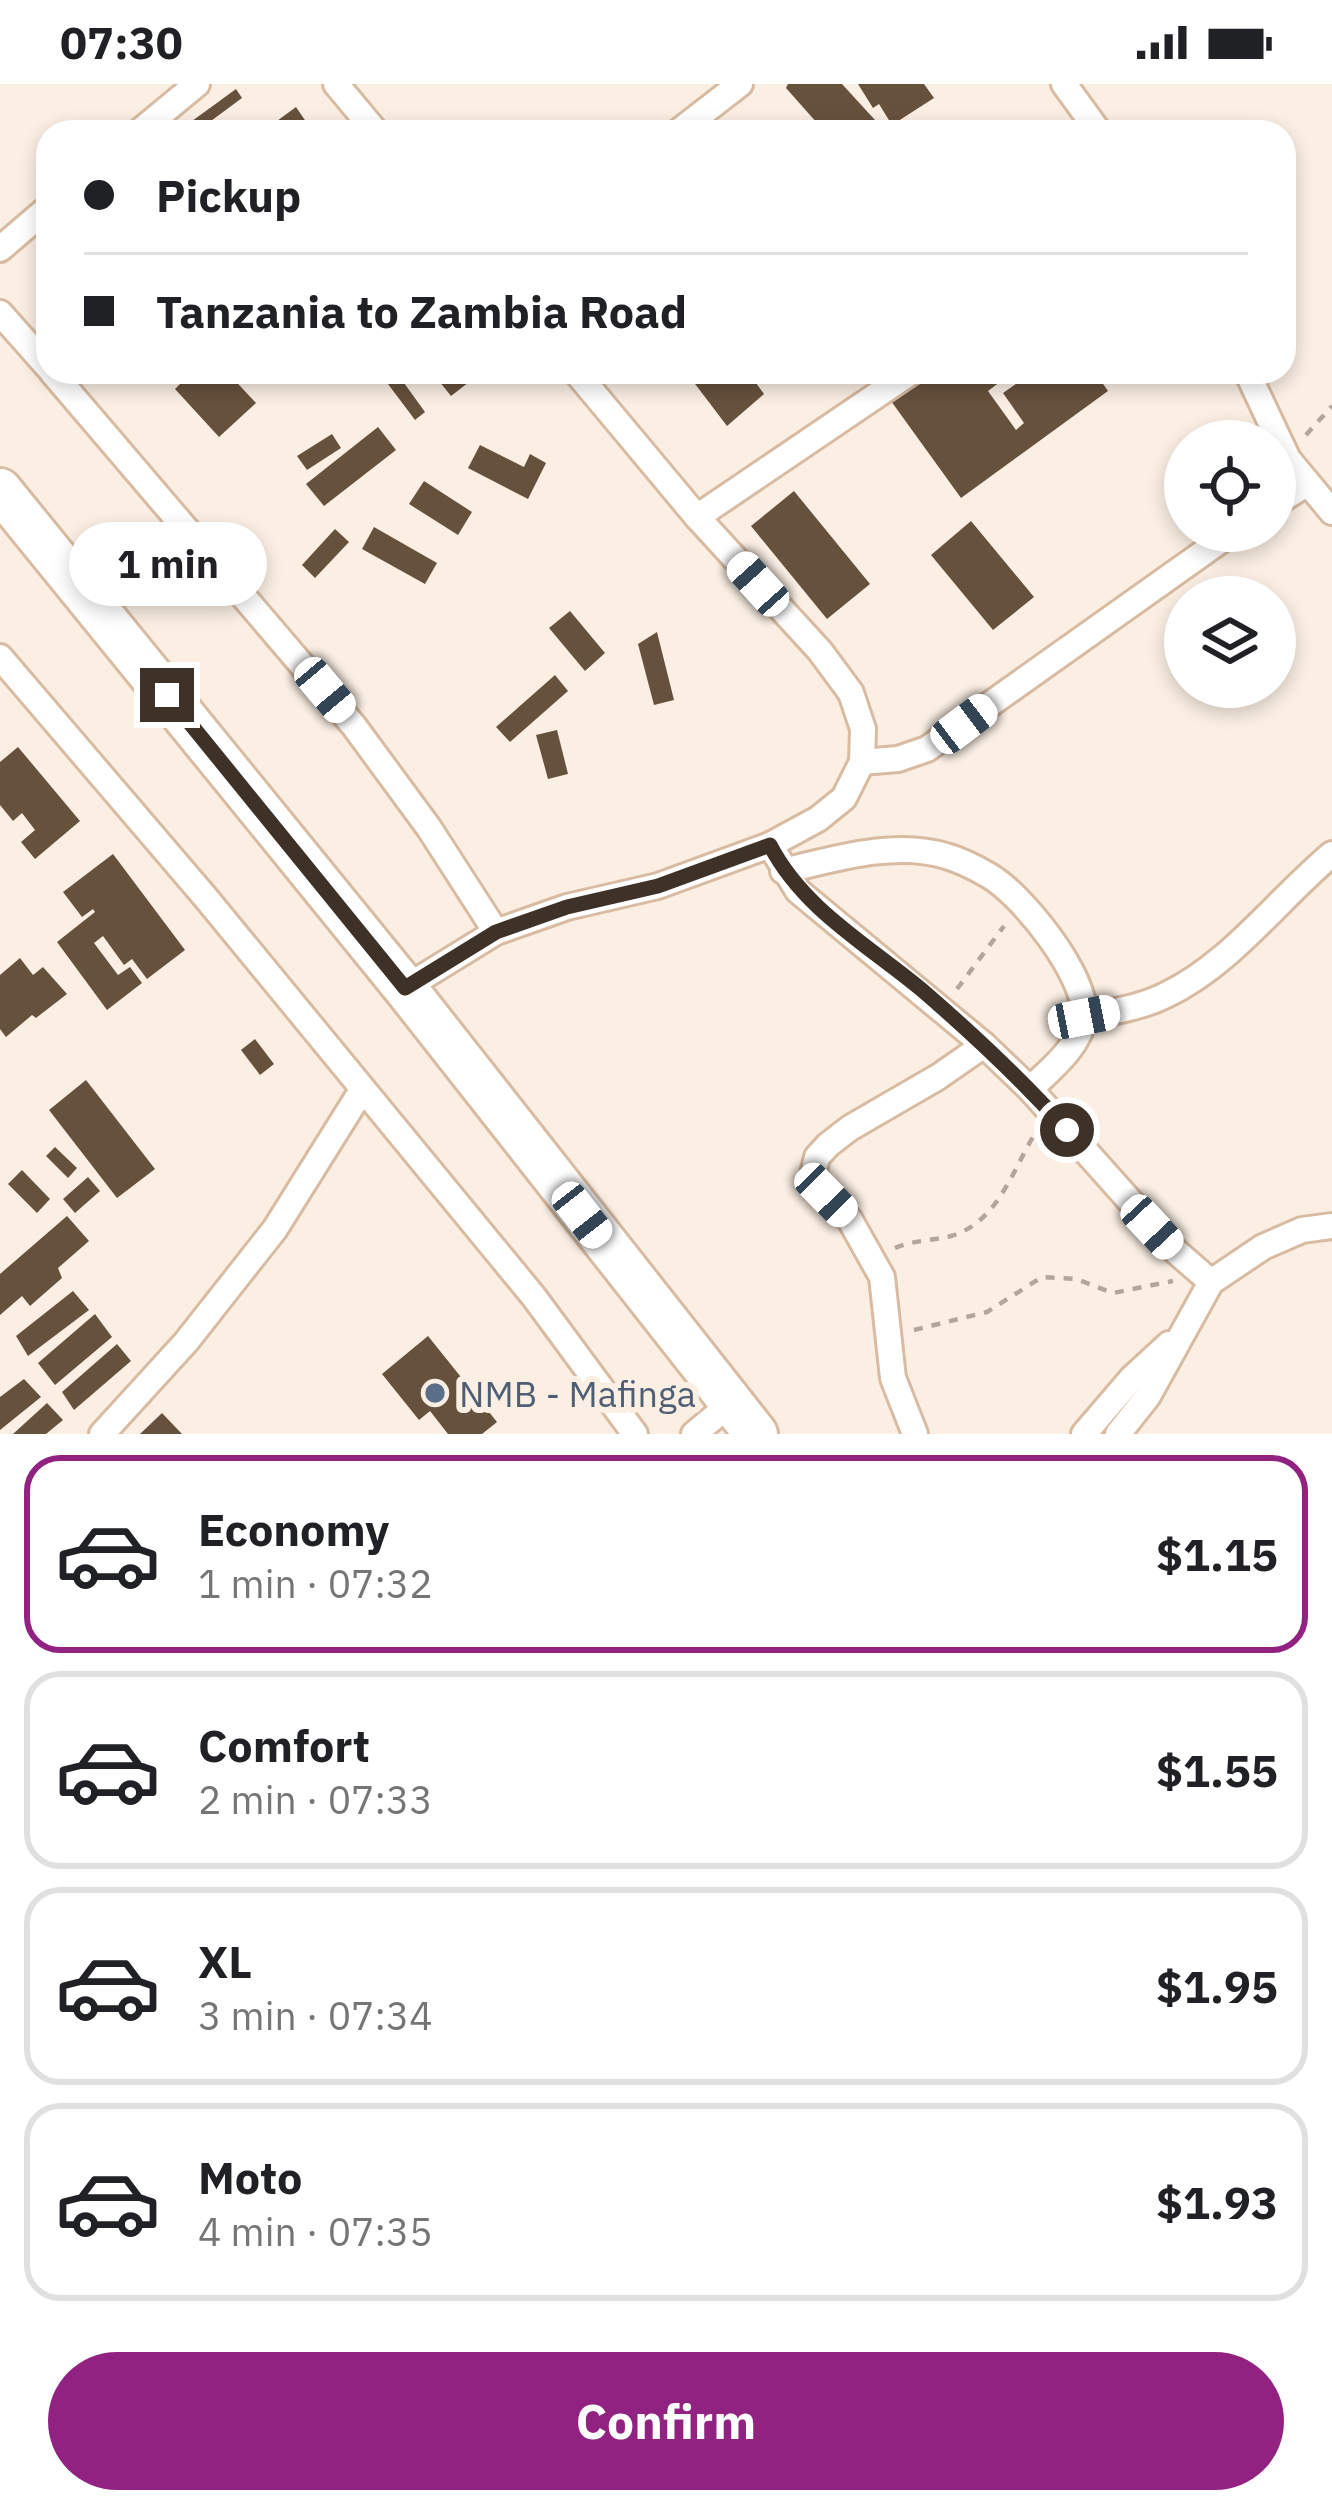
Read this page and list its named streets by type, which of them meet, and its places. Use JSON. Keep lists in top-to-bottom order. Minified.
{"places":["NMB - Mafinga"],"page":{"status":"07:30","banner":["Pickup","Tanzania to Zambia Road"],"bubble":"1 min","list":[{"name":"Economy","note":"1 min · 07:32","value":"$1.15"},{"name":"Comfort","note":"2 min · 07:33","value":"$1.55"},{"name":"XL","note":"3 min · 07:34","value":"$1.95"},{"name":"Moto","note":"4 min · 07:35","value":"$1.93"}],"buttons":"Confirm"}}
